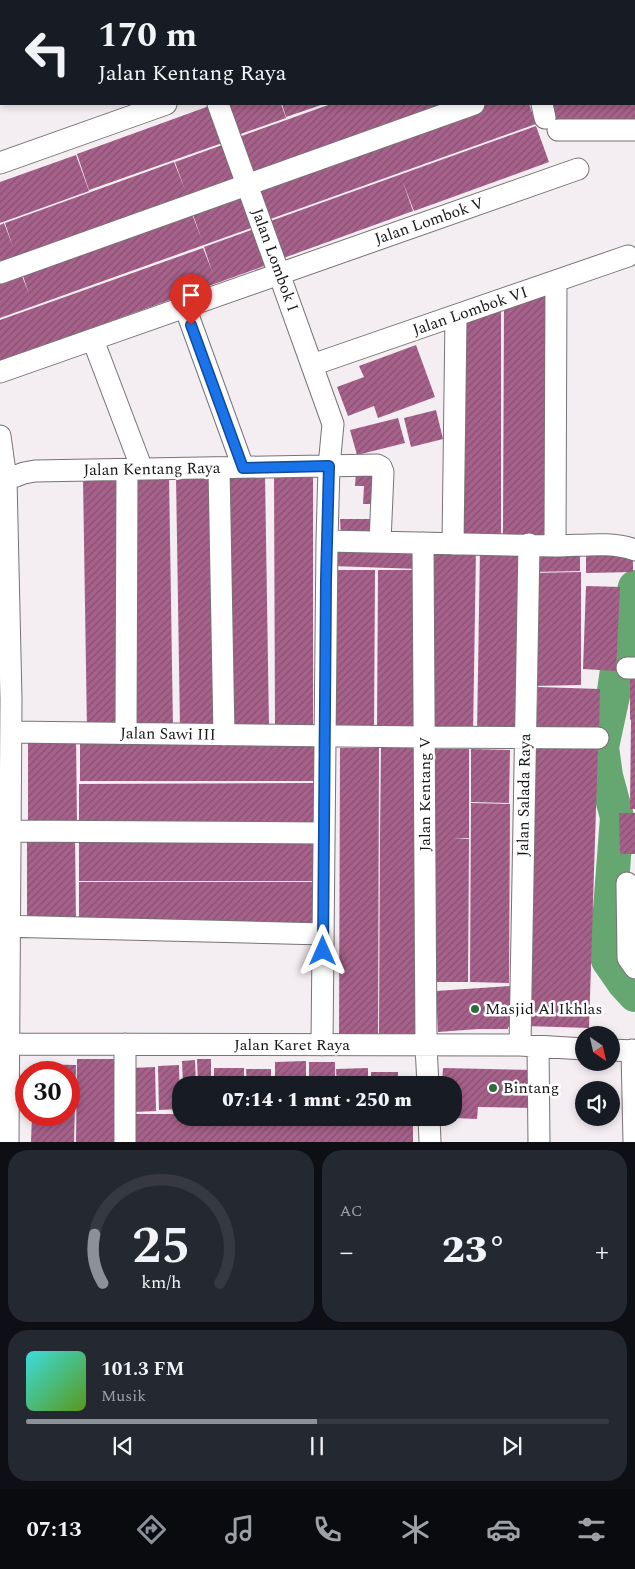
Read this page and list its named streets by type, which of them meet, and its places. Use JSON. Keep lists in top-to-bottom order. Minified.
{"streets":{"street":["Jalan Lombok V","Jalan Lombok I","Jalan Lombok VI","Jalan Kentang Raya","Jalan Sawi III","Jalan Kentang V","Jalan Salada Raya","Jalan Karet Raya"]},"crossings":[["Jalan Lombok V","Jalan Lombok I"],["Jalan Lombok I","Jalan Lombok VI"],["Jalan Lombok I","Jalan Kentang Raya"],["Jalan Lombok I","Jalan Sawi III"],["Jalan Lombok I","Jalan Karet Raya"],["Jalan Sawi III","Jalan Kentang V"],["Jalan Sawi III","Jalan Salada Raya"],["Jalan Kentang V","Jalan Karet Raya"],["Jalan Salada Raya","Jalan Karet Raya"]],"places":["Masjid Al Ikhlas","Bintang"],"north":"bottom right","page":{"turn":["170 m","Jalan Kentang Raya"],"limit":"30","trip":"07:14 · 1 mnt · 250 m","tile":"AC","heat":["−","23°","+"],"song":["101.3 FM","Musik"],"tabs":"07:13","gauge":["25","km/h"]}}
